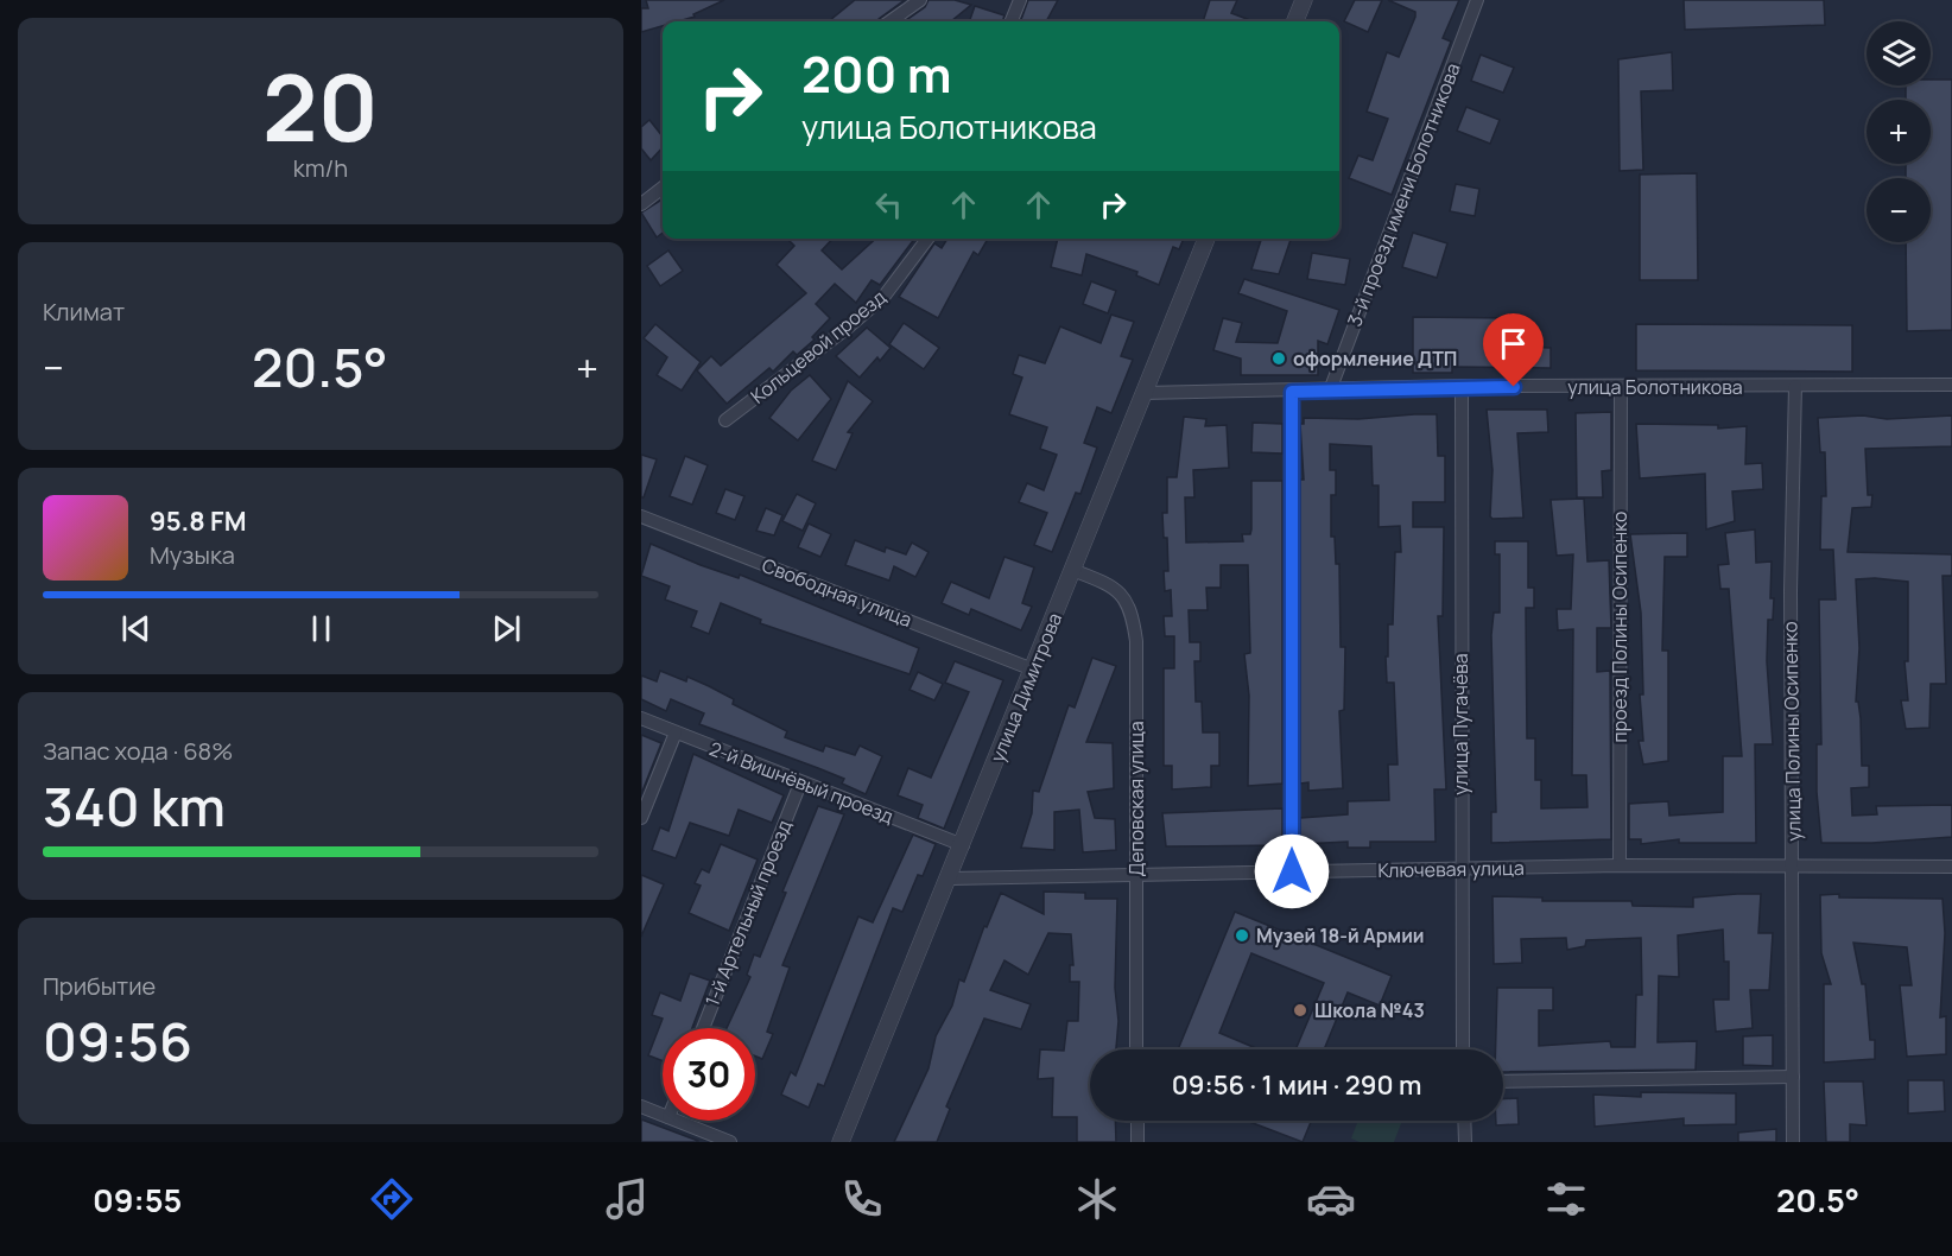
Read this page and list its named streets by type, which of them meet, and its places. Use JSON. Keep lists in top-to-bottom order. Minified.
{"streets":{"street":["3-й проезд имени Болотникова","Кольцевой проезд","улица Болотникова","Свободная улица","проезд Полины Осипенко","улица Димитрова","улица Пугачёва","улица Полины Осипенко","2-й Вишнёвый проезд","Деповская улица","Ключевая улица","1-й Артельный проезд"]},"crossings":[["3-й проезд имени Болотникова","улица Болотникова"],["улица Болотникова","проезд Полины Осипенко"],["улица Болотникова","улица Димитрова"],["улица Болотникова","улица Пугачёва"],["улица Болотникова","улица Полины Осипенко"],["Свободная улица","улица Димитрова"],["проезд Полины Осипенко","Ключевая улица"],["улица Димитрова","2-й Вишнёвый проезд"],["улица Димитрова","Деповская улица"],["улица Димитрова","Ключевая улица"],["улица Пугачёва","Ключевая улица"],["улица Полины Осипенко","Ключевая улица"],["2-й Вишнёвый проезд","1-й Артельный проезд"],["Деповская улица","Ключевая улица"]],"places":["оформление ДТП","Музей 18-й Армии","Школа №43"],"page":{"tile":[["20","km/h"],"Климат",["Запас хода · 68%","340 km"],["Прибытие","09:56"]],"map_buttons":["+","−"],"turn":["200 m","улица Болотникова"],"heat":["−","20.5°","+"],"song":["95.8 FM","Музыка"],"limit":"30","trip":"09:56 · 1 мин · 290 m","tabs":["09:55","20.5°"]}}
